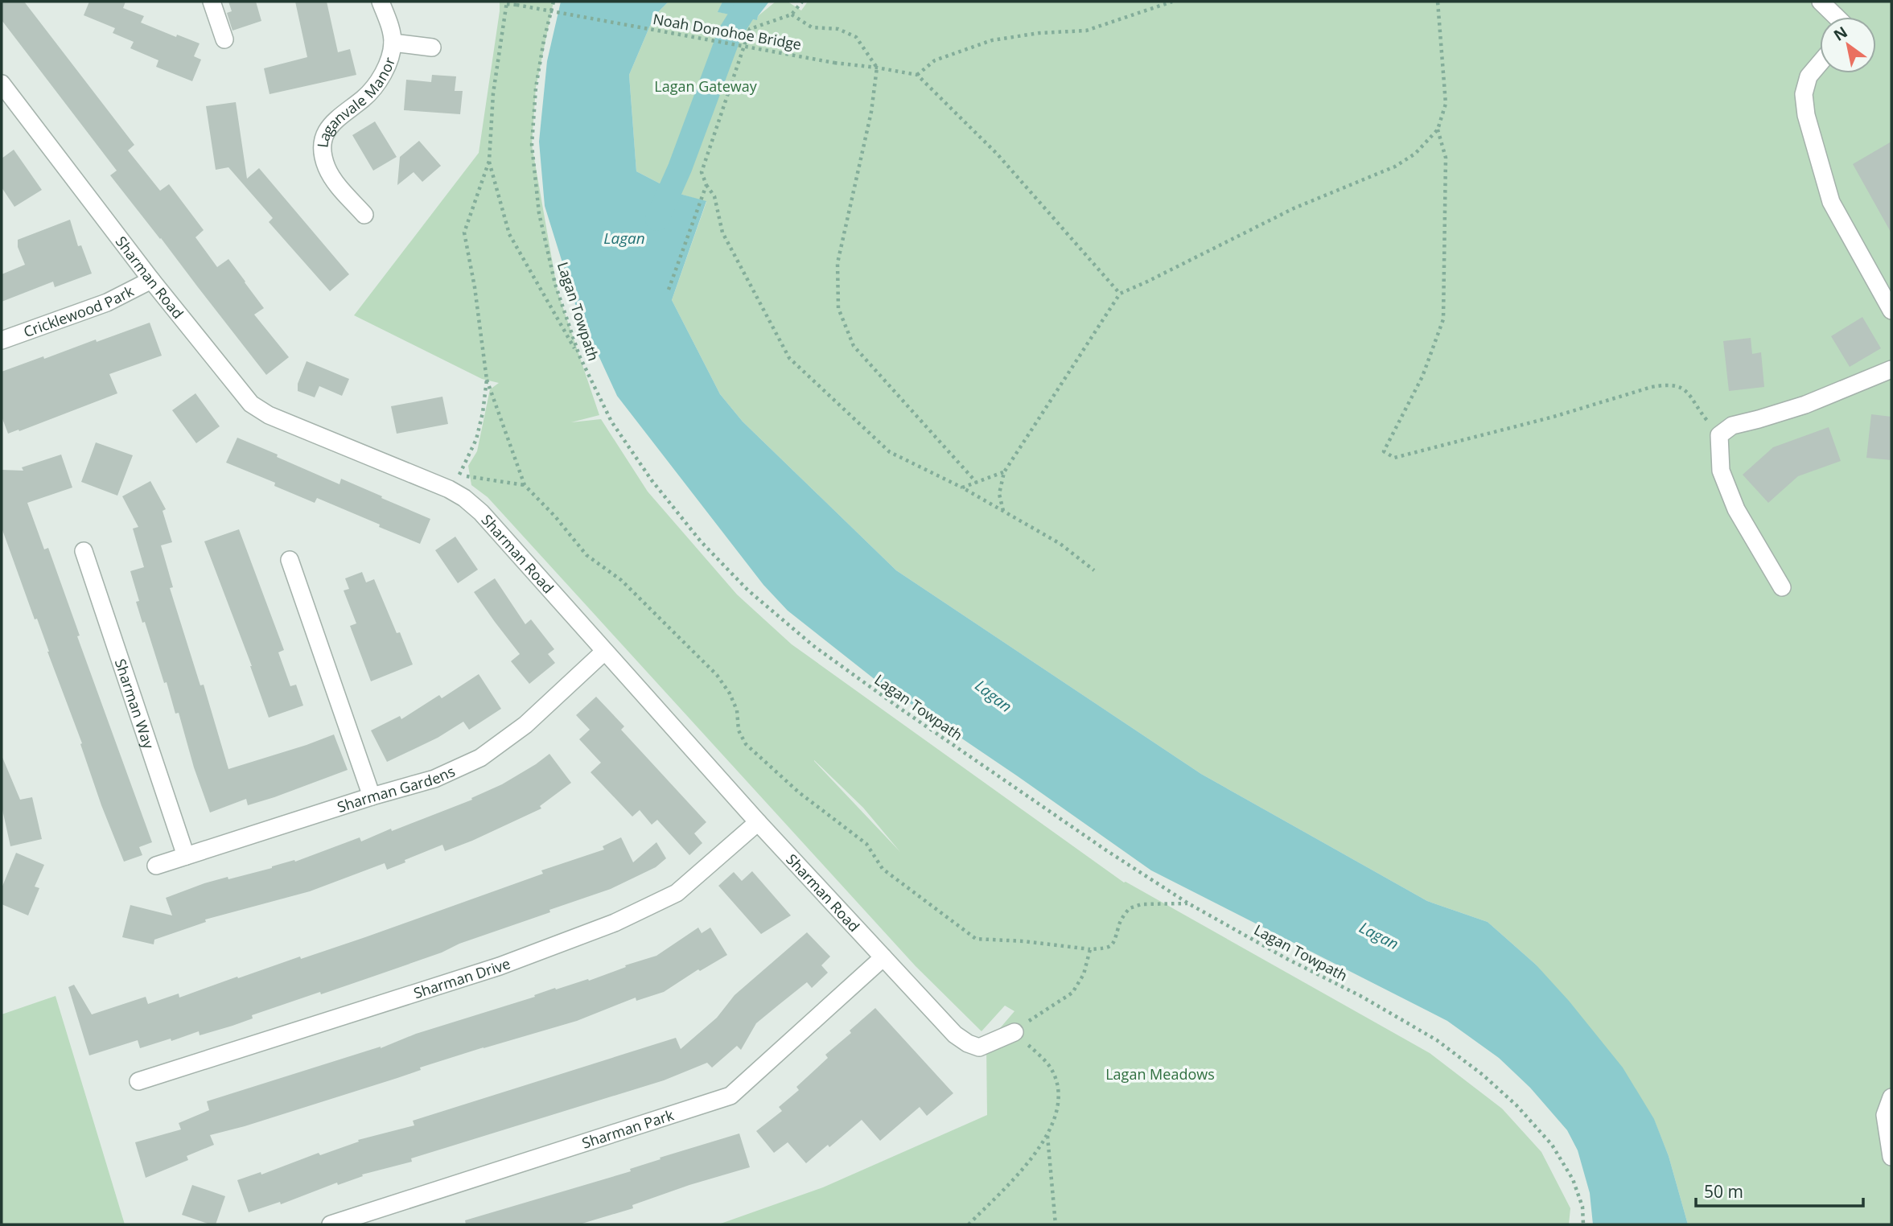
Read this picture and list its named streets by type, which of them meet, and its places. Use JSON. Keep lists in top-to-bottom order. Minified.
{"streets":{"street":["Laganvale Manor","Sharman Road","Cricklewood Park","Sharman Way","Sharman Gardens","Sharman Drive","Sharman Park"],"path":["Noah Donohoe Bridge","Lagan Towpath"]},"crossings":[["Sharman Road","Cricklewood Park"],["Sharman Road","Sharman Gardens"],["Sharman Road","Sharman Drive"],["Sharman Road","Sharman Park"],["Sharman Way","Sharman Gardens"]],"water":["Lagan"],"parks":["Lagan Gateway","Lagan Meadows"],"scale_bar":"50 m","north":"top left"}
